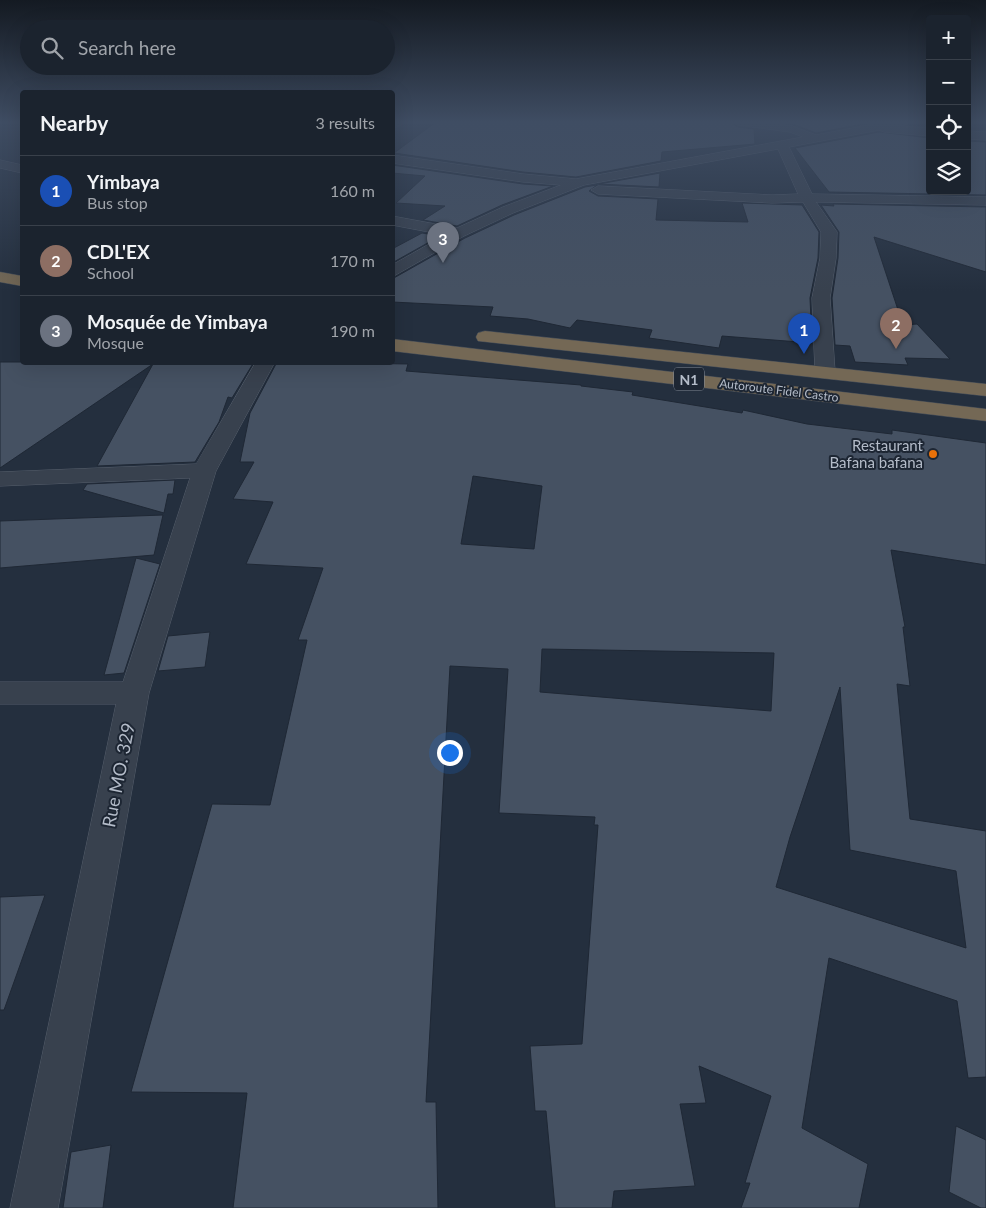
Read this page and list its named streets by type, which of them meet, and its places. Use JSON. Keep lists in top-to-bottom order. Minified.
{"streets":{"highway":["N1","Autoroute Fidel Castro"],"street":["Rue MO. 329"]},"places":["Restaurant Bafana bafana"],"page":{"map_buttons":["+","−"],"search":"Search here","heading":["Nearby","3 results"],"list":[{"mark":"1","name":"Yimbaya","note":"Bus stop","value":"160 m"},{"mark":"2","name":"CDL'EX","note":"School","value":"170 m"},{"mark":"3","name":"Mosquée de Yimbaya","note":"Mosque","value":"190 m"}],"pins":["3","2","1"]}}
